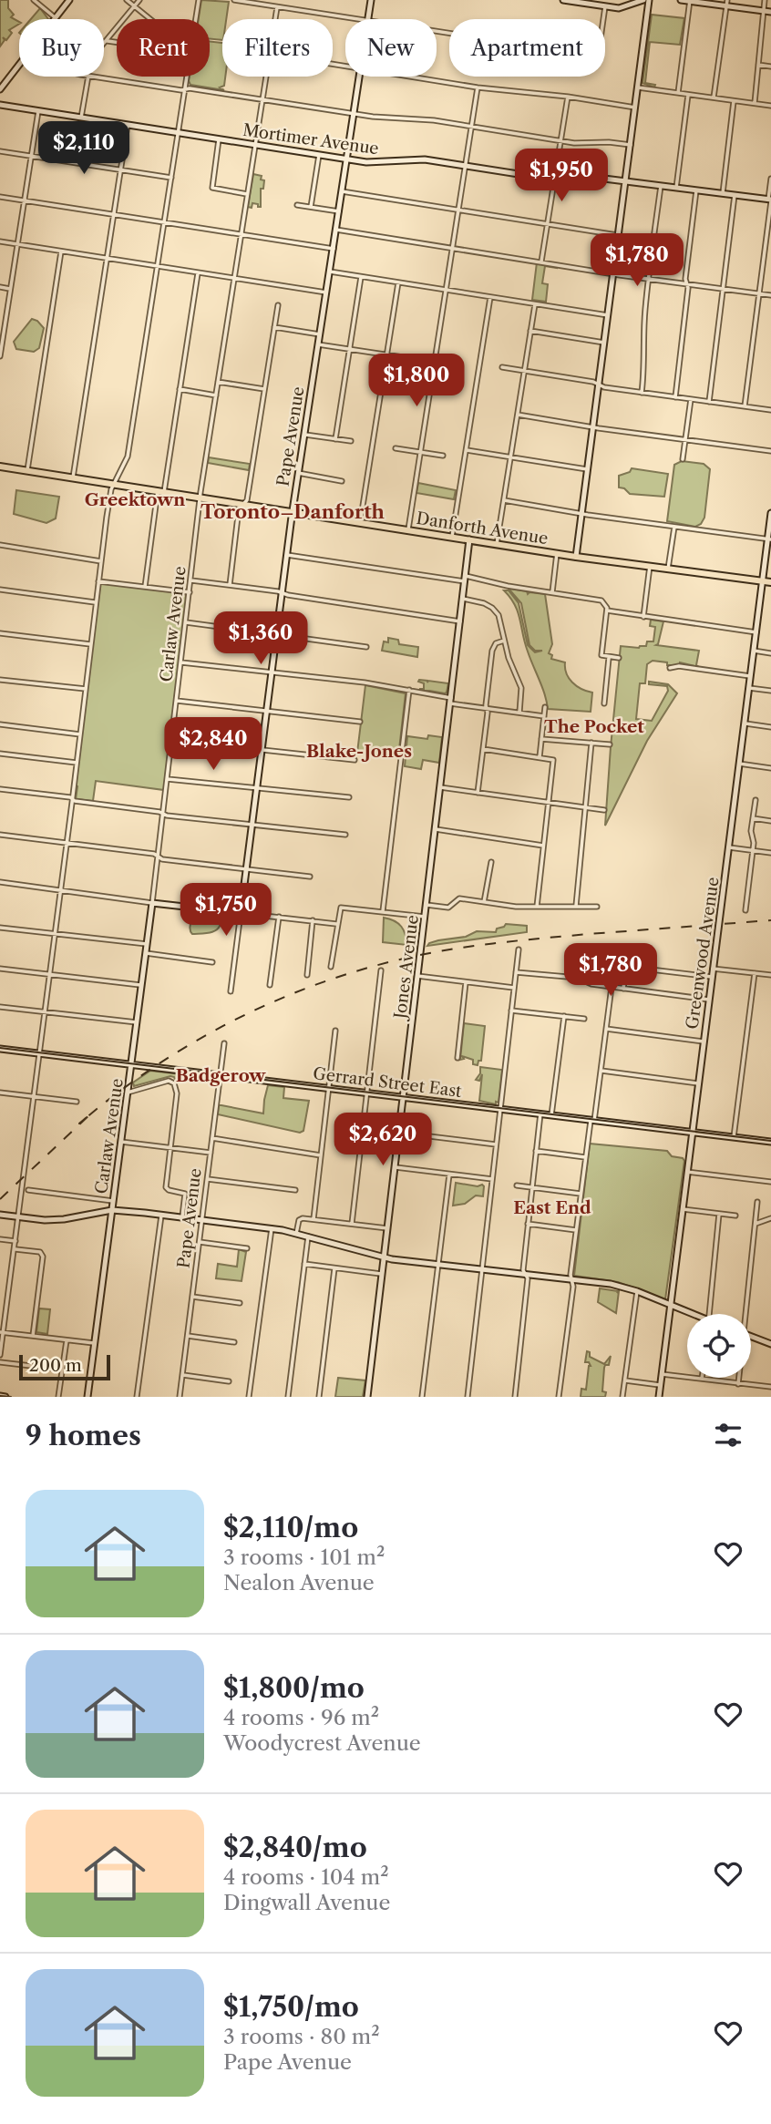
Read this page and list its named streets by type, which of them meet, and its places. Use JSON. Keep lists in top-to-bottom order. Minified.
{"streets":{"main road":["Danforth Avenue"],"street":["Mortimer Avenue","Pape Avenue","Carlaw Avenue","Greenwood Avenue","Jones Avenue","Gerrard Street East"]},"crossings":[["Mortimer Avenue","Pape Avenue"],["Mortimer Avenue","Carlaw Avenue"],["Pape Avenue","Danforth Avenue"],["Pape Avenue","Gerrard Street East"],["Danforth Avenue","Carlaw Avenue"],["Danforth Avenue","Greenwood Avenue"],["Danforth Avenue","Jones Avenue"],["Carlaw Avenue","Gerrard Street East"],["Greenwood Avenue","Gerrard Street East"],["Jones Avenue","Gerrard Street East"]],"districts":["Greektown","Toronto–Danforth","The Pocket","Blake-Jones","Badgerow","East End"],"scale_bar":"200 m","page":{"chip":["Buy","Rent","Filters","New","Apartment"],"price":["$2,110","$1,950","$1,780","$1,800","$1,360","$2,840","$1,750","$1,780","$2,620"],"scale":"200 m","heading":"9 homes","list":[{"name":"$2,110/mo","note":"3 rooms · 101 m² · Nealon Avenue"},{"name":"$1,800/mo","note":"4 rooms · 96 m² · Woodycrest Avenue"},{"name":"$2,840/mo","note":"4 rooms · 104 m² · Dingwall Avenue"},{"name":"$1,750/mo","note":"3 rooms · 80 m² · Pape Avenue"}]}}
